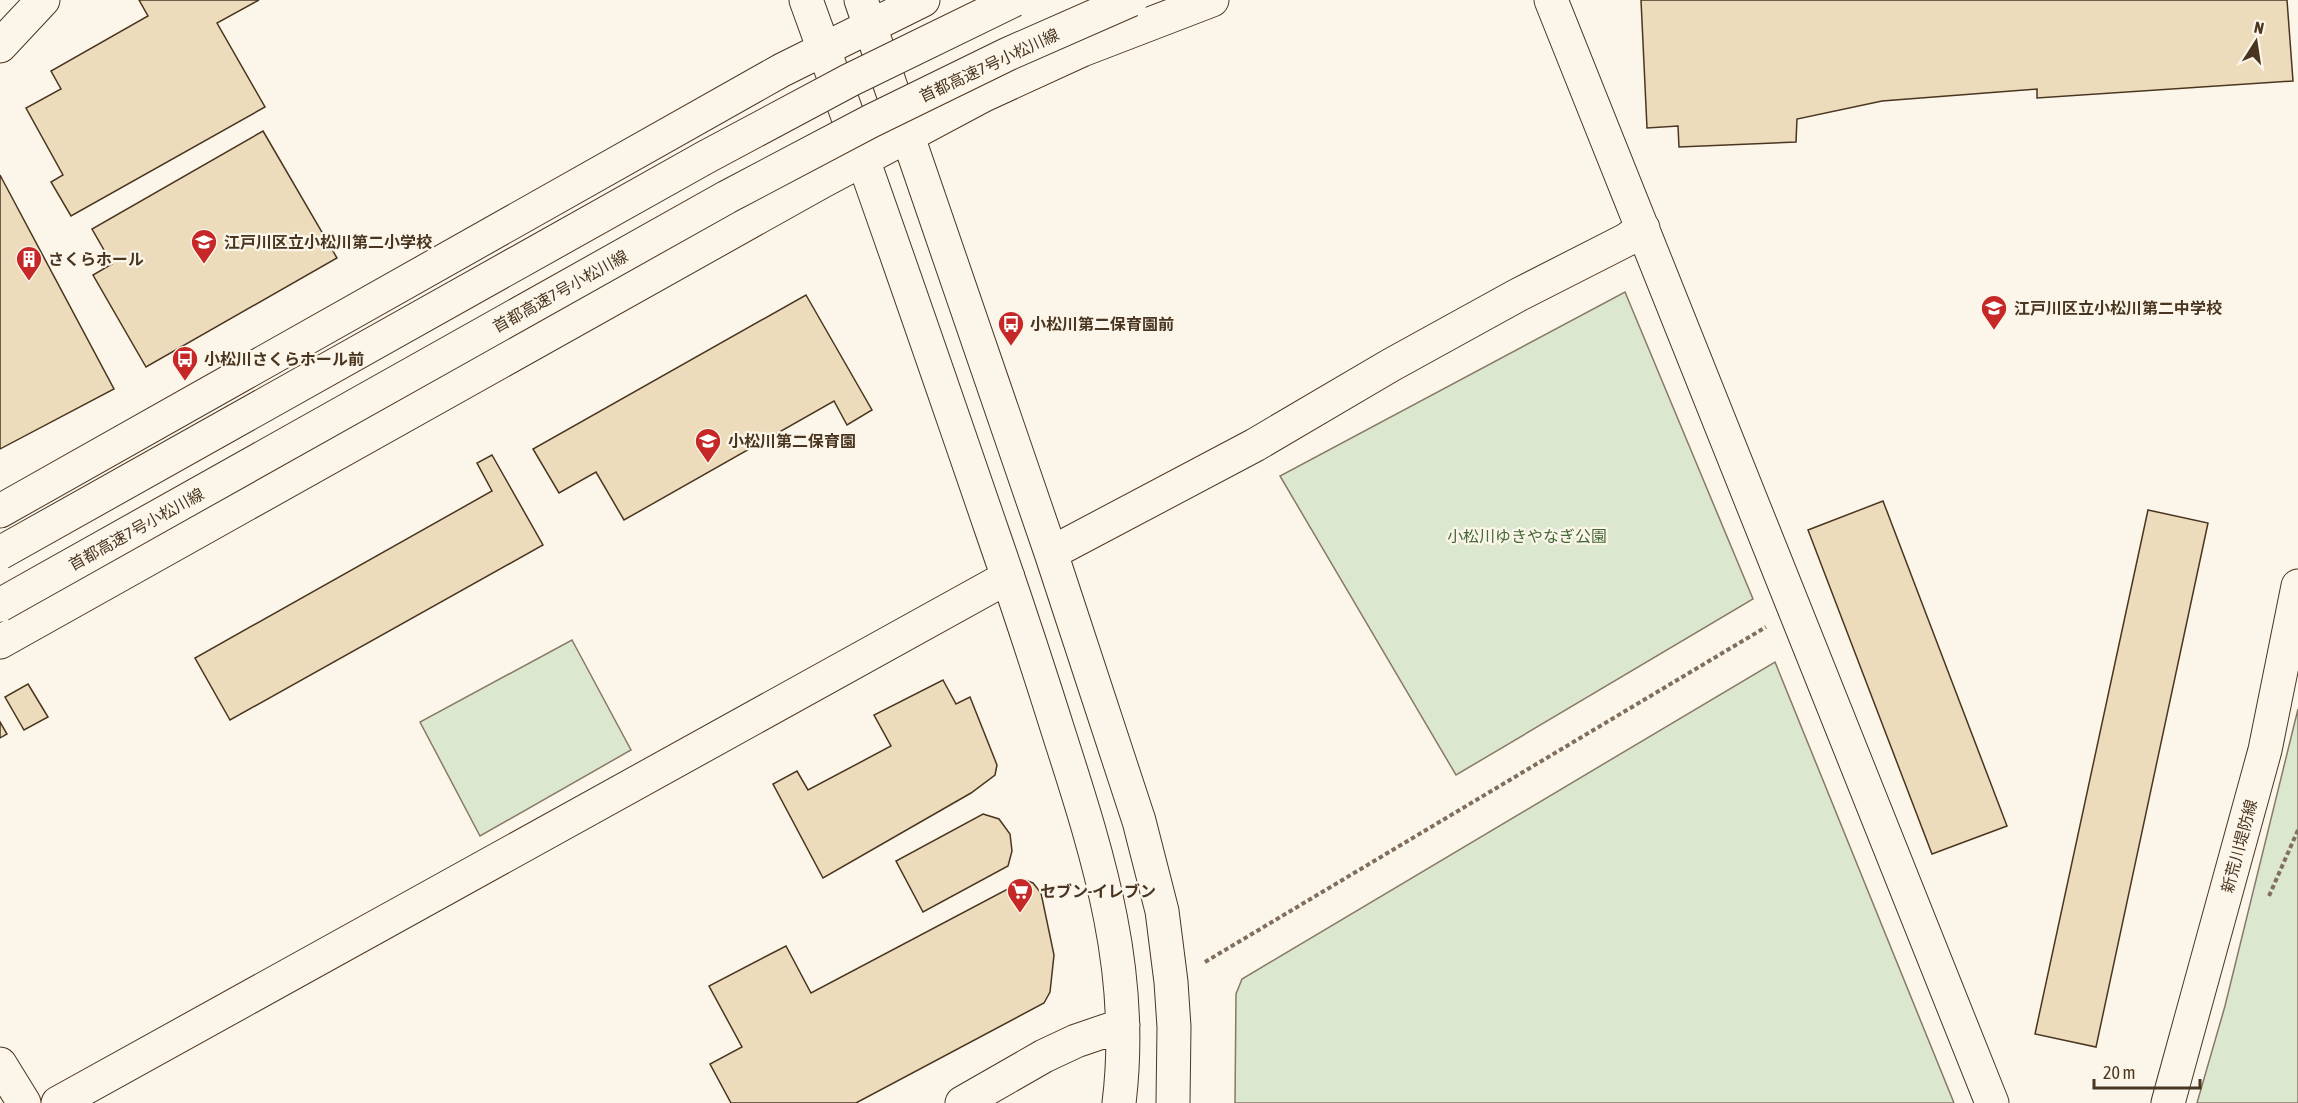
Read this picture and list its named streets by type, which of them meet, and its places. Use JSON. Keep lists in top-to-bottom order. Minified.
{"streets":{"main road":["首都高速7号小松川線","新荒川堤防線"]},"parks":["小松川ゆきやなぎ公園"],"places":{"school or university":["江戸川区立小松川第二小学校","江戸川区立小松川第二中学校","小松川第二保育園"],"building":["さくらホール"],"bus stop":["小松川第二保育園前","小松川さくらホール前"],"supermarket":["セブン-イレブン"]},"scale_bar":"20 m","north":"top"}
